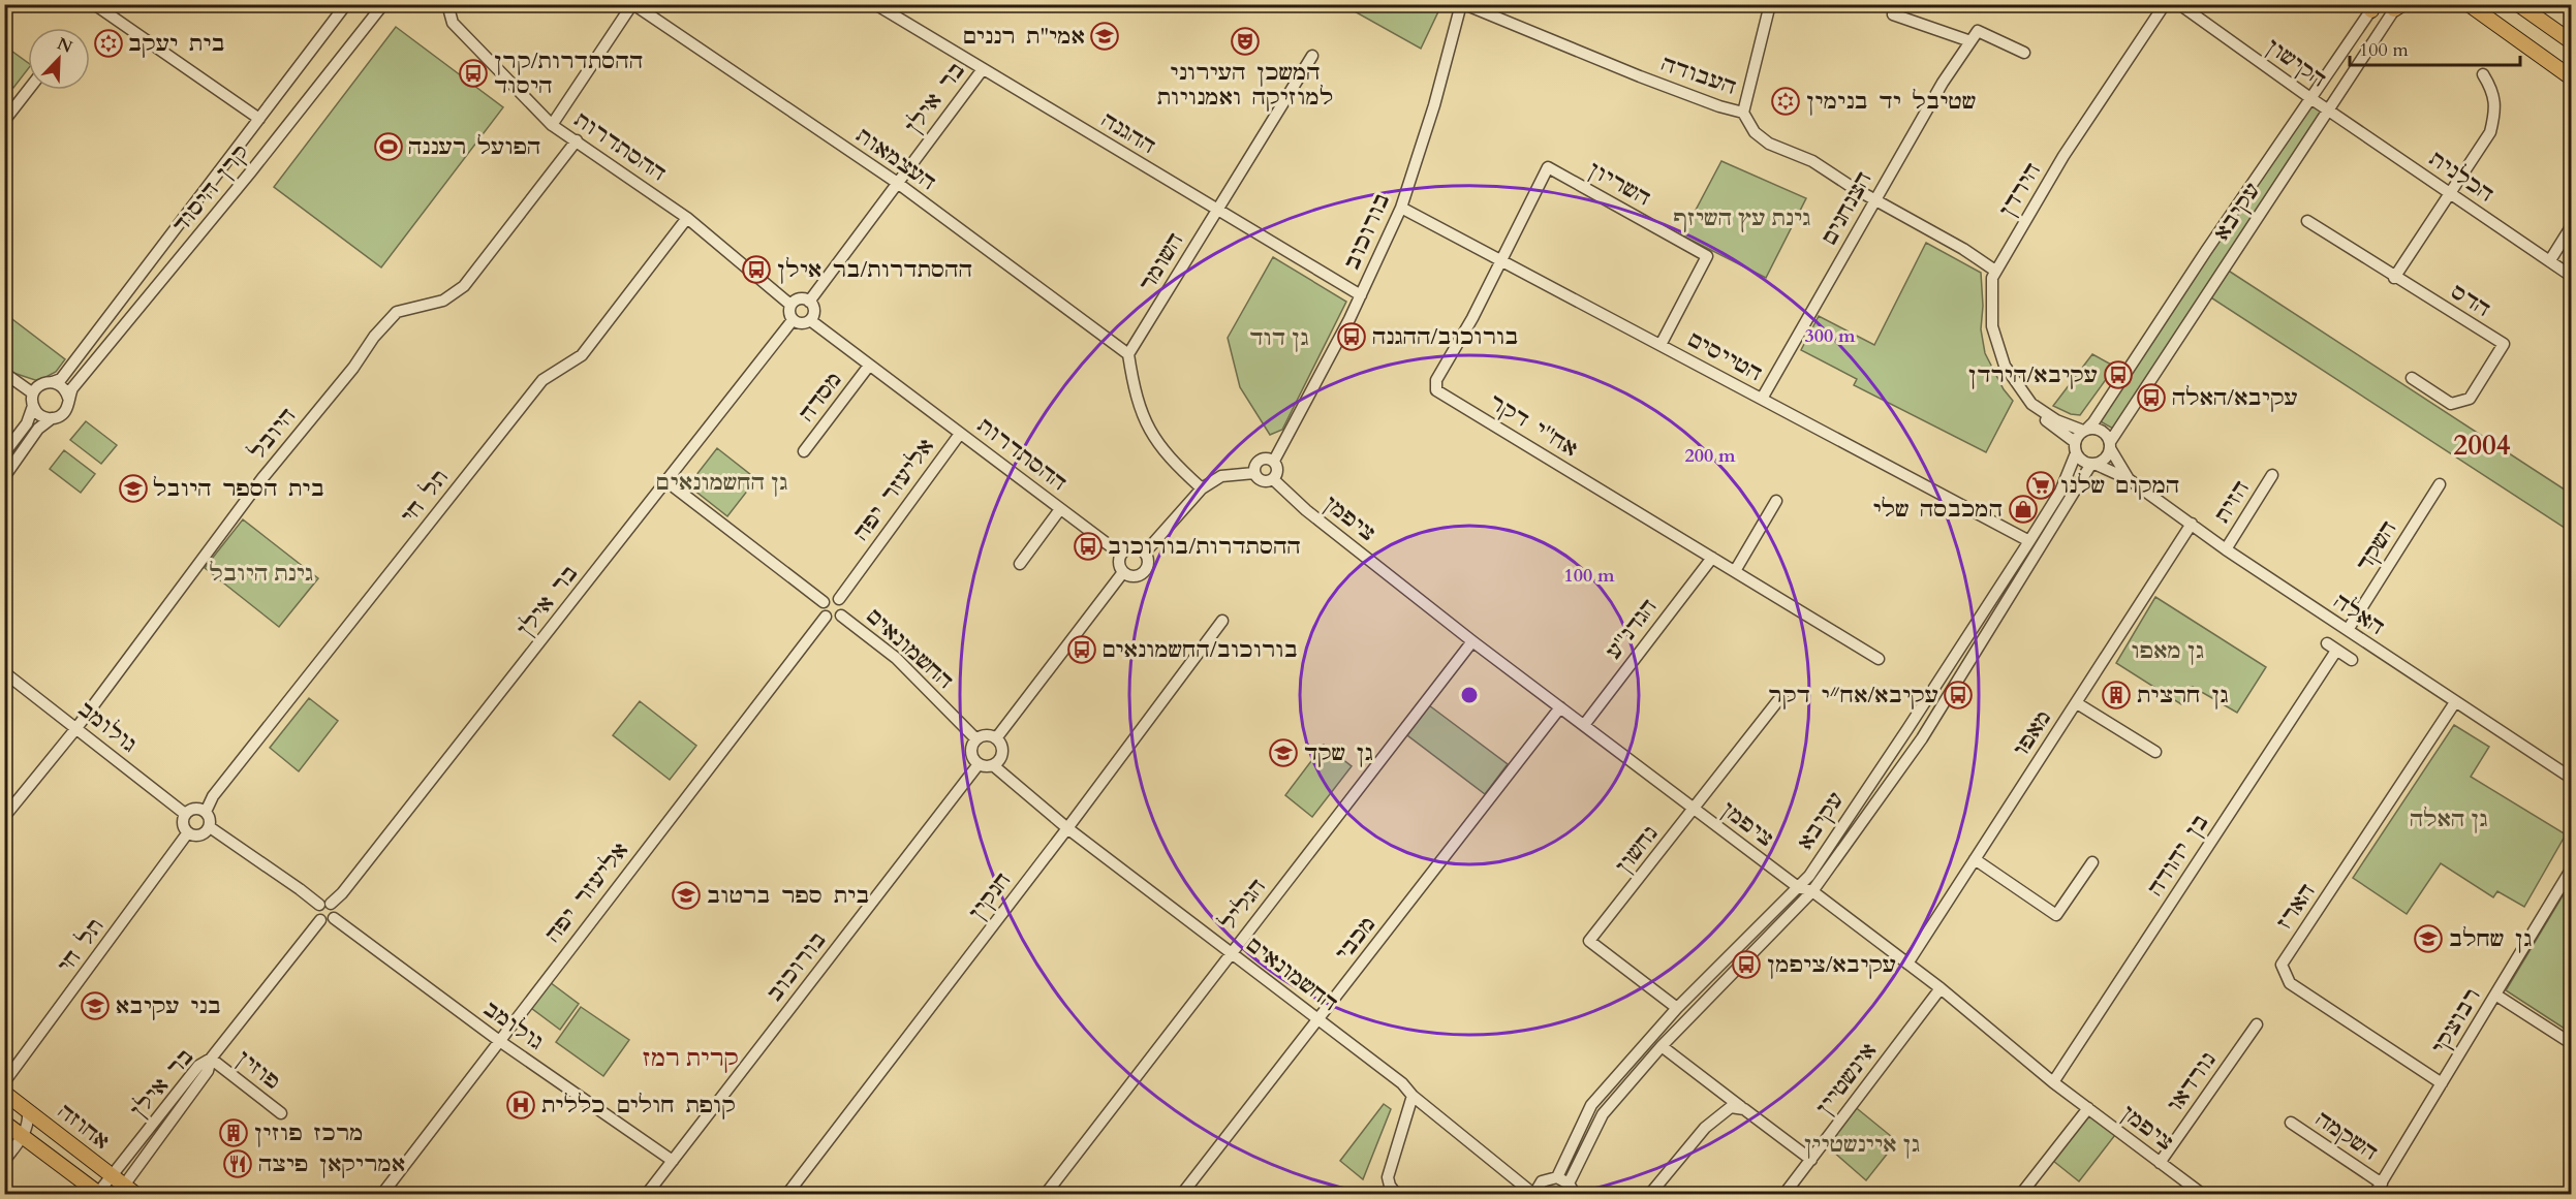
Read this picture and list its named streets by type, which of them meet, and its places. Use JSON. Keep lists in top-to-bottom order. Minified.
{"streets":{"main road":["אחוזה"],"street":["הקישון","העבודה","בר אילן","ההגנה","ההסתדרות","העצמאות","הכלנית","השריון","קרן היסוד","הירדן","הצנחנים","עקיבא","בורוכוב","השומר","הדס","הטייסים","מסדה","אח''י דקר","היובל","אליעזר יפה","תל חי","הזית","ציפמן","השקד","האלה","הגדנ''ע","החשמונאים","גולומב","מאפו","נחשון","בן יהודה","חנקין","הגליל","הארז","מכבי","רבוצקי","פוזין","אינשטיין","נורדאו","השקמה"]},"crossings":[["הקישון","הכלנית"],["הקישון","עקיבא"],["העבודה","הירדן"],["העבודה","הצנחנים"],["העבודה","בורוכוב"],["בר אילן","ההגנה"],["בר אילן","ההסתדרות"],["בר אילן","העצמאות"],["בר אילן","גולומב"],["בר אילן","פוזין"],["בר אילן","אחוזה"],["ההגנה","בורוכוב"],["ההגנה","השומר"],["ההסתדרות","מסדה"],["ההסתדרות","היובל"],["ההסתדרות","אליעזר יפה"],["ההסתדרות","תל חי"],["העצמאות","השומר"],["הכלנית","עקיבא"],["השריון","הטייסים"],["השריון","אח''י דקר"],["הירדן","עקיבא"],["הירדן","האלה"],["הצנחנים","הטייסים"],["עקיבא","הטייסים"],["עקיבא","ציפמן"],["עקיבא","האלה"],["עקיבא","נחשון"],["בורוכוב","הטייסים"],["בורוכוב","ציפמן"],["בורוכוב","החשמונאים"],["בורוכוב","גולומב"],["הטייסים","אח''י דקר"],["אח''י דקר","הגדנ''ע"],["היובל","גולומב"],["אליעזר יפה","החשמונאים"],["אליעזר יפה","גולומב"],["תל חי","גולומב"],["הזית","האלה"],["ציפמן","הגדנ''ע"],["ציפמן","מאפו"],["ציפמן","נחשון"],["ציפמן","בן יהודה"],["ציפמן","הגליל"],["ציפמן","מכבי"],["ציפמן","אינשטיין"],["ציפמן","נורדאו"],["השקד","האלה"],["האלה","מאפו"],["האלה","הארז"],["החשמונאים","חנקין"],["החשמונאים","הגליל"],["החשמונאים","מכבי"],["הארז","רבוצקי"],["רבוצקי","השקמה"]],"districts":["2004","קרית רמז"],"parks":["גינת עץ השיזף","גן דוד","גן החשמונאים","גינת היובל","גן מאפו","גן האלה","גן איינשטיין"],"places":{"school or university":["אמי\"ת רננים","בית הספר היובל","גן שקד","בית ספר ברטוב","גן שחלב","בני עקיבא"],"theatre":["המשכן העירוני למוזיקה ואמנויות"],"synagogue":["בית יעקב","שטיבל יד בנימין"],"bus stop":["ההסתדרות/קרן היסוד","ההסתדרות/בר אילן","בורוכוב/ההגנה","עקיבא/הירדן","עקיבא/האלה","ההסתדרות/בורוכוב","בורוכוב/החשמונאים","עקיבא/אח״י דקר","עקיבא/ציפמן"],"sports":["הפועל רעננה"],"supermarket":["המקום שלנו"],"shop":["המכבסה שלי"],"building":["גן חרצית","מרכז פוזין"],"hospital":["קופת חולים כללית"],"restaurant":["אמריקאן פיצה"]},"scale_bar":"100 m","north":"top right","rings":["300 m","200 m","100 m"]}
